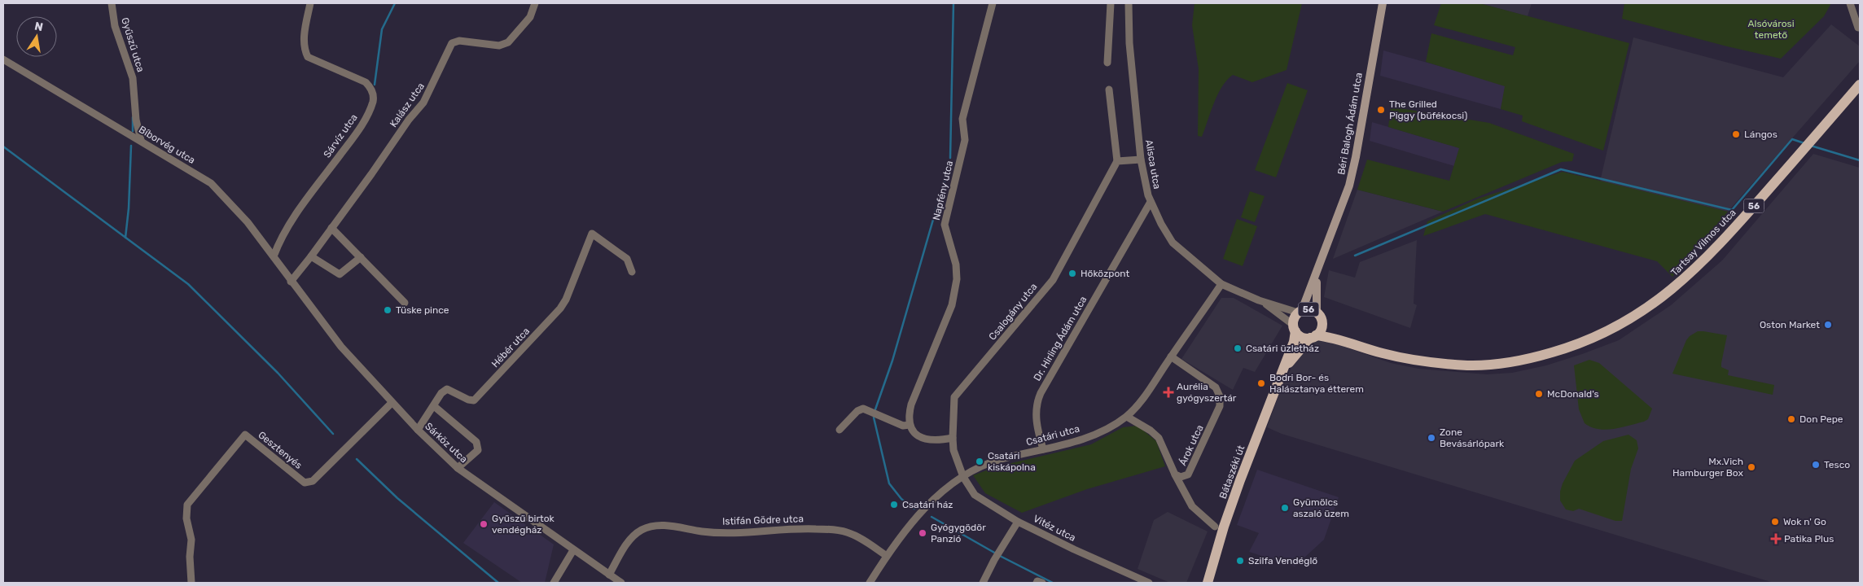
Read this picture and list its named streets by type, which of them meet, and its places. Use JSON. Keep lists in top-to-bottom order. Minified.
{"streets":{"main road":["56","Tartsay Vilmos utca","Bátaszéki út"],"street":["Gyűszű utca","Kalász utca","Béri Balogh Ádám utca","Sárvíz utca","Bíborvég utca","Alisca utca","Napfény utca","Csalogány utca","Dr. Hirling Ádám utca","Hébér utca","Csatári utca","Sárköz utca","Árok utca","Gesztenyés","Istifán Gödre utca","Vitéz utca"]},"crossings":[["Gyűszű utca","Bíborvég utca"],["Kalász utca","Bíborvég utca"],["Kalász utca","Sárköz utca"],["Béri Balogh Ádám utca","Alisca utca"],["Béri Balogh Ádám utca","56"],["Sárvíz utca","Bíborvég utca"],["Bíborvég utca","Sárköz utca"],["Alisca utca","56"],["Alisca utca","Dr. Hirling Ádám utca"],["Alisca utca","Csatári utca"],["56","Tartsay Vilmos utca"],["56","Bátaszéki út"],["Csalogány utca","Csatári utca"],["Csalogány utca","Vitéz utca"],["Dr. Hirling Ádám utca","Csatári utca"],["Hébér utca","Sárköz utca"],["Csatári utca","Árok utca"],["Csatári utca","Istifán Gödre utca"],["Csatári utca","Vitéz utca"],["Sárköz utca","Gesztenyés"],["Sárköz utca","Istifán Gödre utca"]],"parks":["Alsóvárosi temető"],"places":{"other":["The Grilled Piggy (büfékocsi)","Lángos","Hőközpont","Tüske pince","Oston Market","Csatári üzletház","Bodri Bor- és Halásztanya étterem","McDonald's","Don Pepe","Zone Bevásárlópark","Csatári kiskápolna","Tesco","Mx.Vich Hamburger Box","Csatári ház","Gyümölcs aszaló üzem","Wok n' Go","Gyűszű birtok vendégház","Gyógygödör Panzió","Szilfa Vendéglő"],"health":["Aurélia gyógyszertár","Patika Plus"]},"north":"top"}
